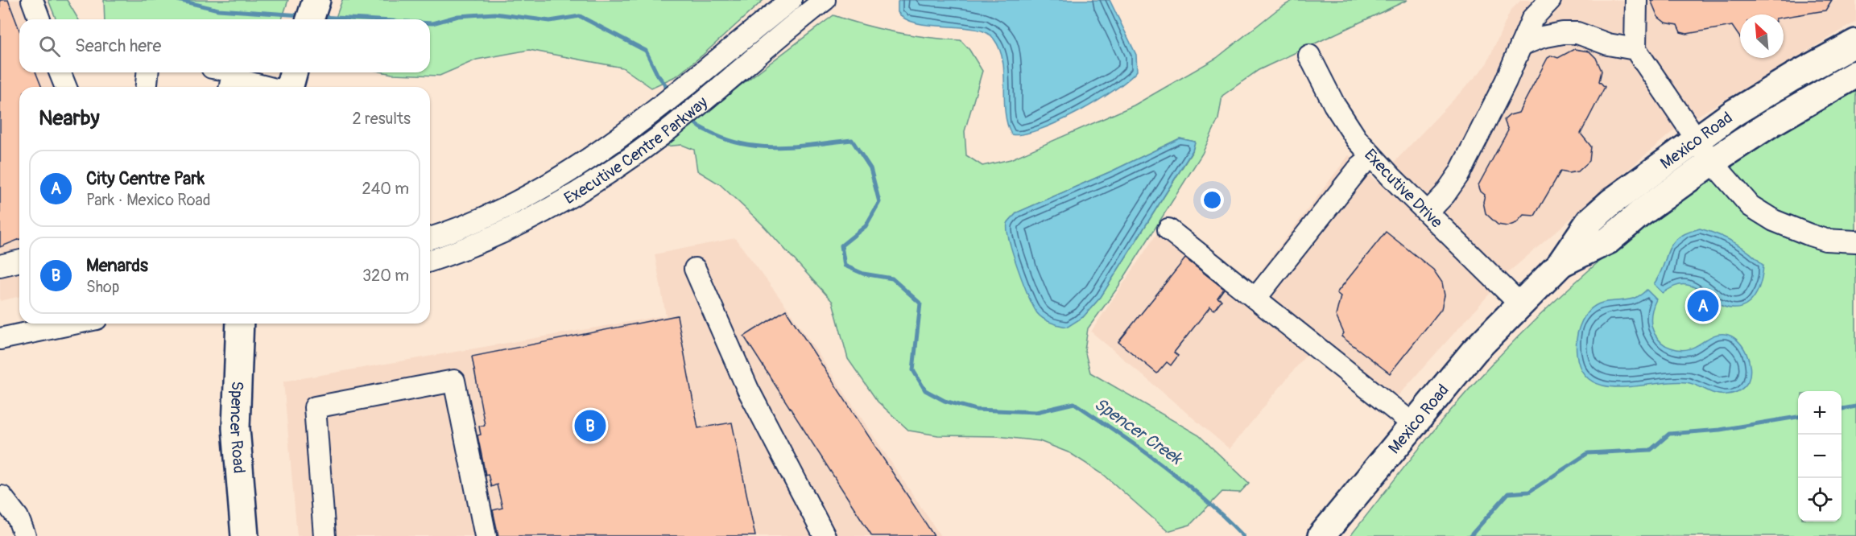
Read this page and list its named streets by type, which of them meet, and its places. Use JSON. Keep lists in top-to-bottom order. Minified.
{"streets":{"main road":["Mexico Road","Spencer Road"],"street":["Executive Centre Parkway","Executive Drive"]},"crossings":[["Mexico Road","Executive Drive"]],"water":["Spencer Creek"],"north":"top left","page":{"search":"Search here","heading":["Nearby","2 results"],"list":[{"mark":"A","name":"City Centre Park","note":"Park · Mexico Road","value":"240 m"},{"mark":"B","name":"Menards","note":"Shop","value":"320 m"}],"pins":["A","B"],"map_buttons":["+","−"]}}
